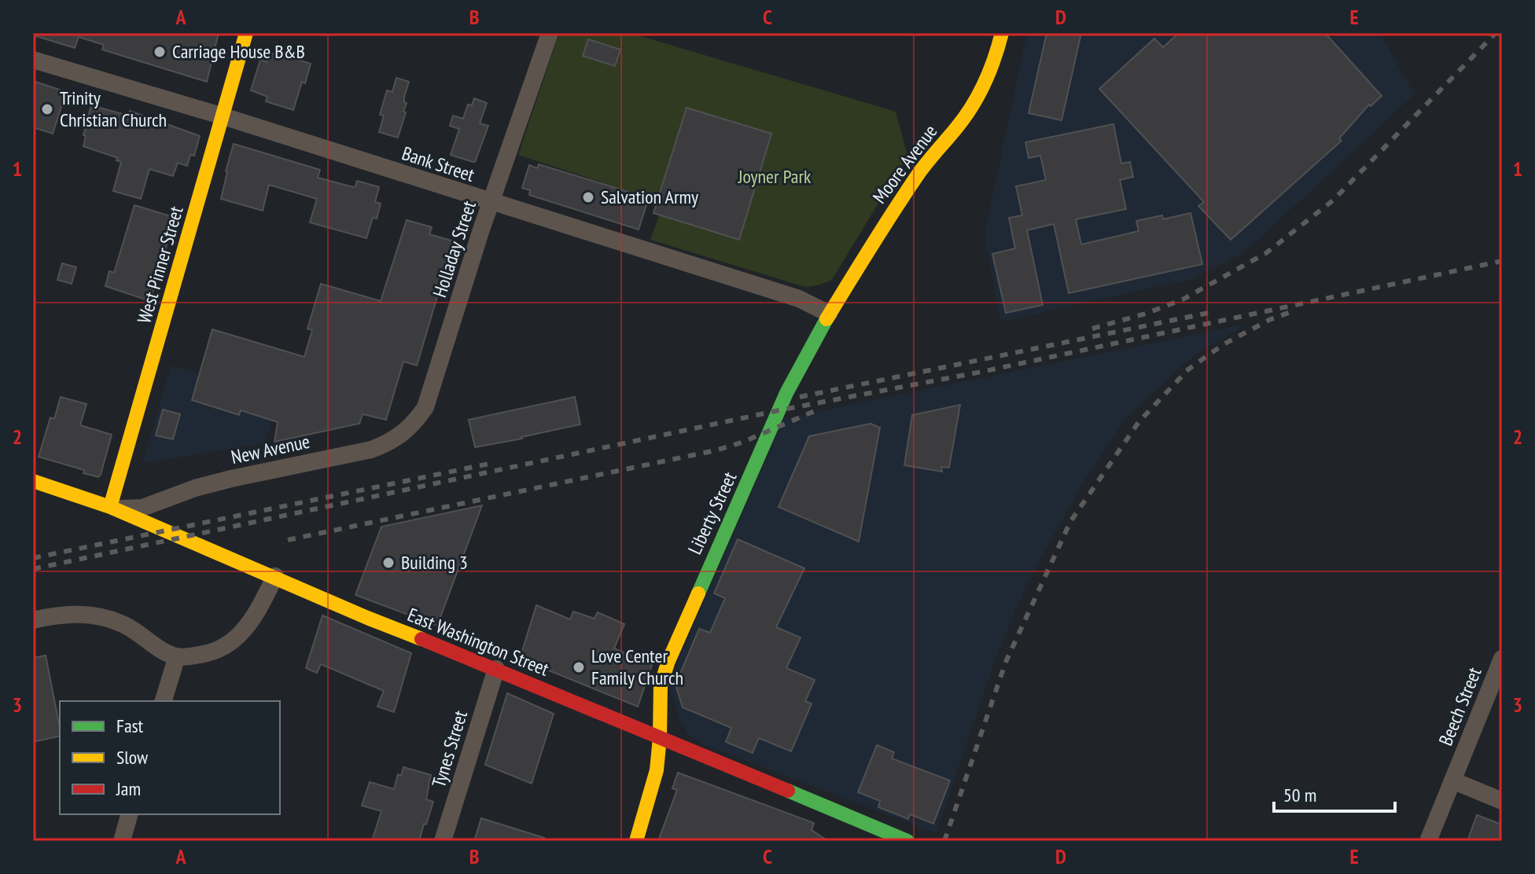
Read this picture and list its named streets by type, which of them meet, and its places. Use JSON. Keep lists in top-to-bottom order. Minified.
{"streets":{"main road":["Moore Avenue","West Pinner Street","Liberty Street","East Washington Street"],"street":["Bank Street","Holladay Street","New Avenue","Beech Street","Tynes Street"]},"crossings":[["Bank Street","Moore Avenue"],["Bank Street","Holladay Street"],["Bank Street","West Pinner Street"],["Bank Street","Liberty Street"],["Moore Avenue","Liberty Street"],["Holladay Street","New Avenue"],["West Pinner Street","New Avenue"],["West Pinner Street","East Washington Street"],["New Avenue","East Washington Street"],["Liberty Street","East Washington Street"],["East Washington Street","Tynes Street"]],"parks":["Joyner Park"],"places":["Carriage House B&B","Trinity Christian Church","Salvation Army","Building 3","Love Center Family Church"],"legend":["Fast","Slow","Jam"],"scale_bar":"50 m","grid":{"columns":["A","B","C","D","E"],"rows":["1","2","3"]}}
